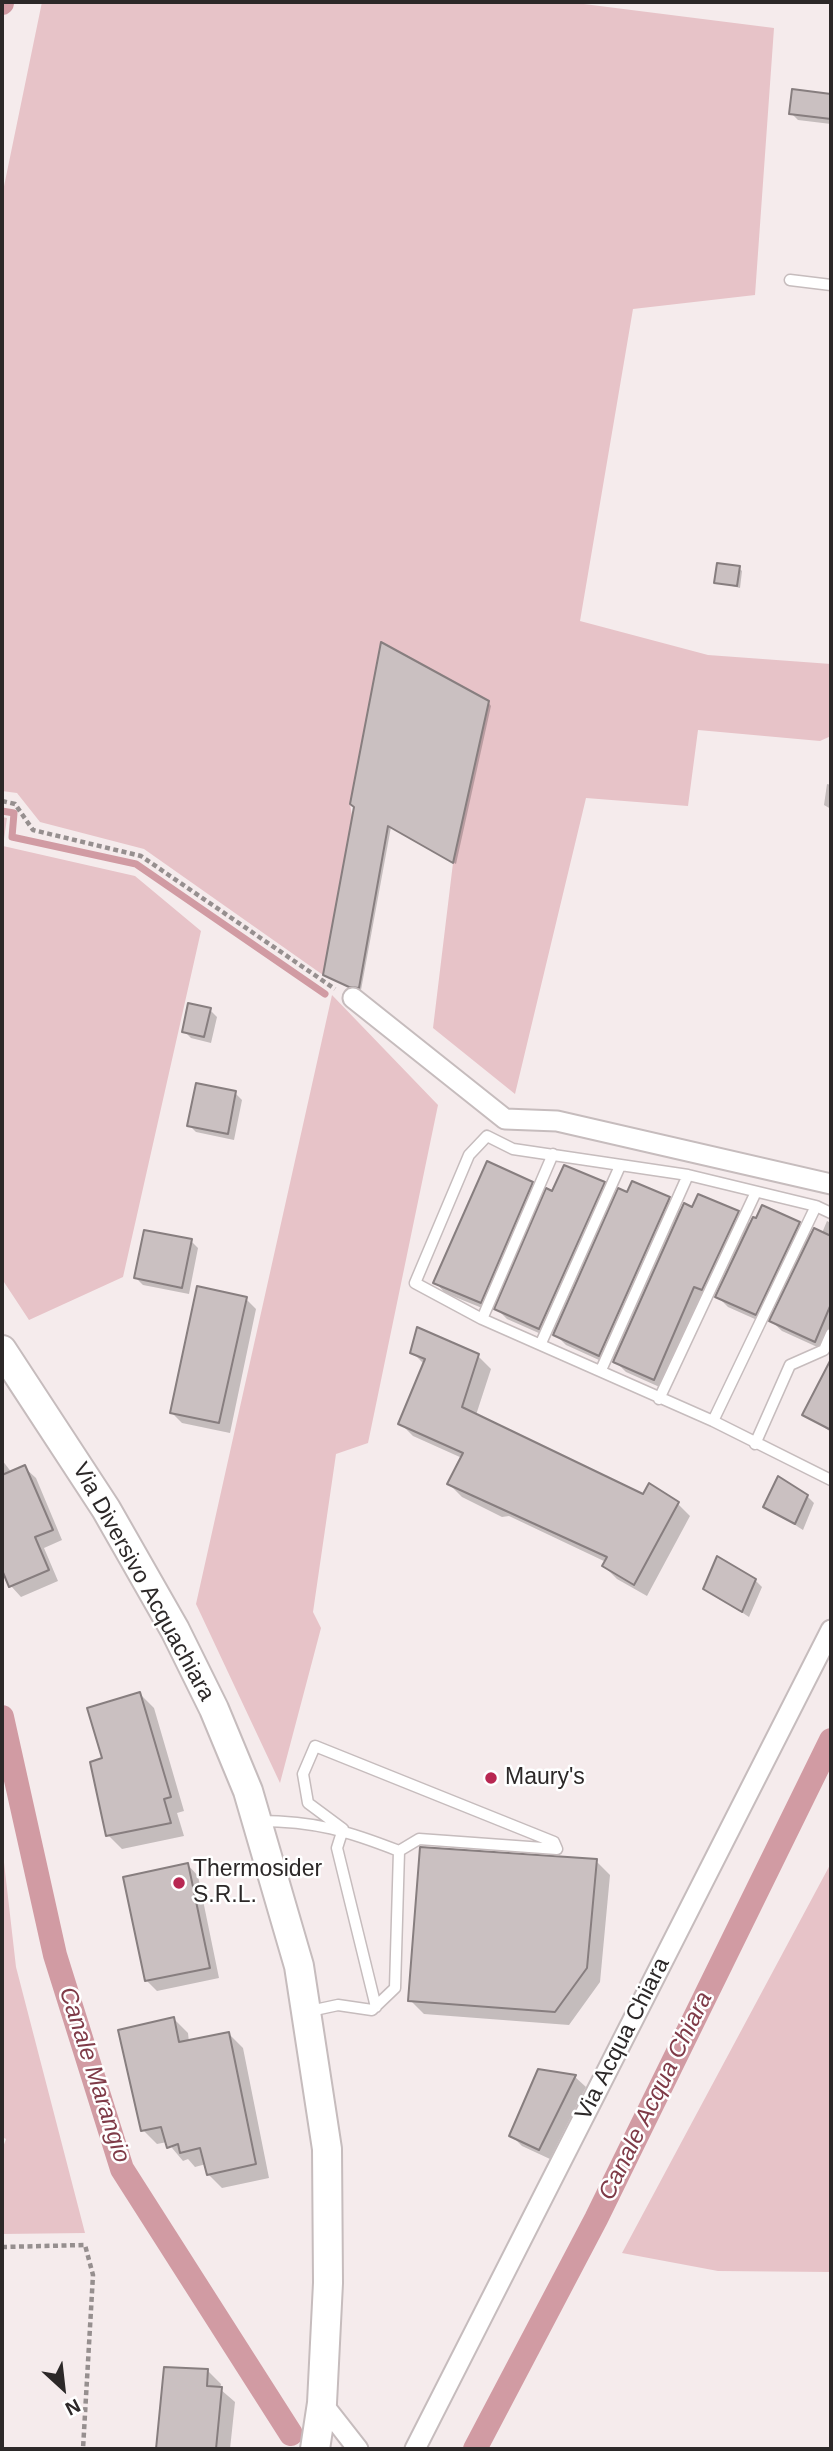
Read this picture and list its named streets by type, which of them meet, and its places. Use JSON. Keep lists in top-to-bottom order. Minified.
{"streets":{"main road":["Via Diversivo Acquachiara"],"street":["Via Acqua Chiara"]},"water":["Canale Marangio","Canale Acqua Chiara"],"places":["Maury's","Thermosider S.R.L."],"north":"bottom right"}
